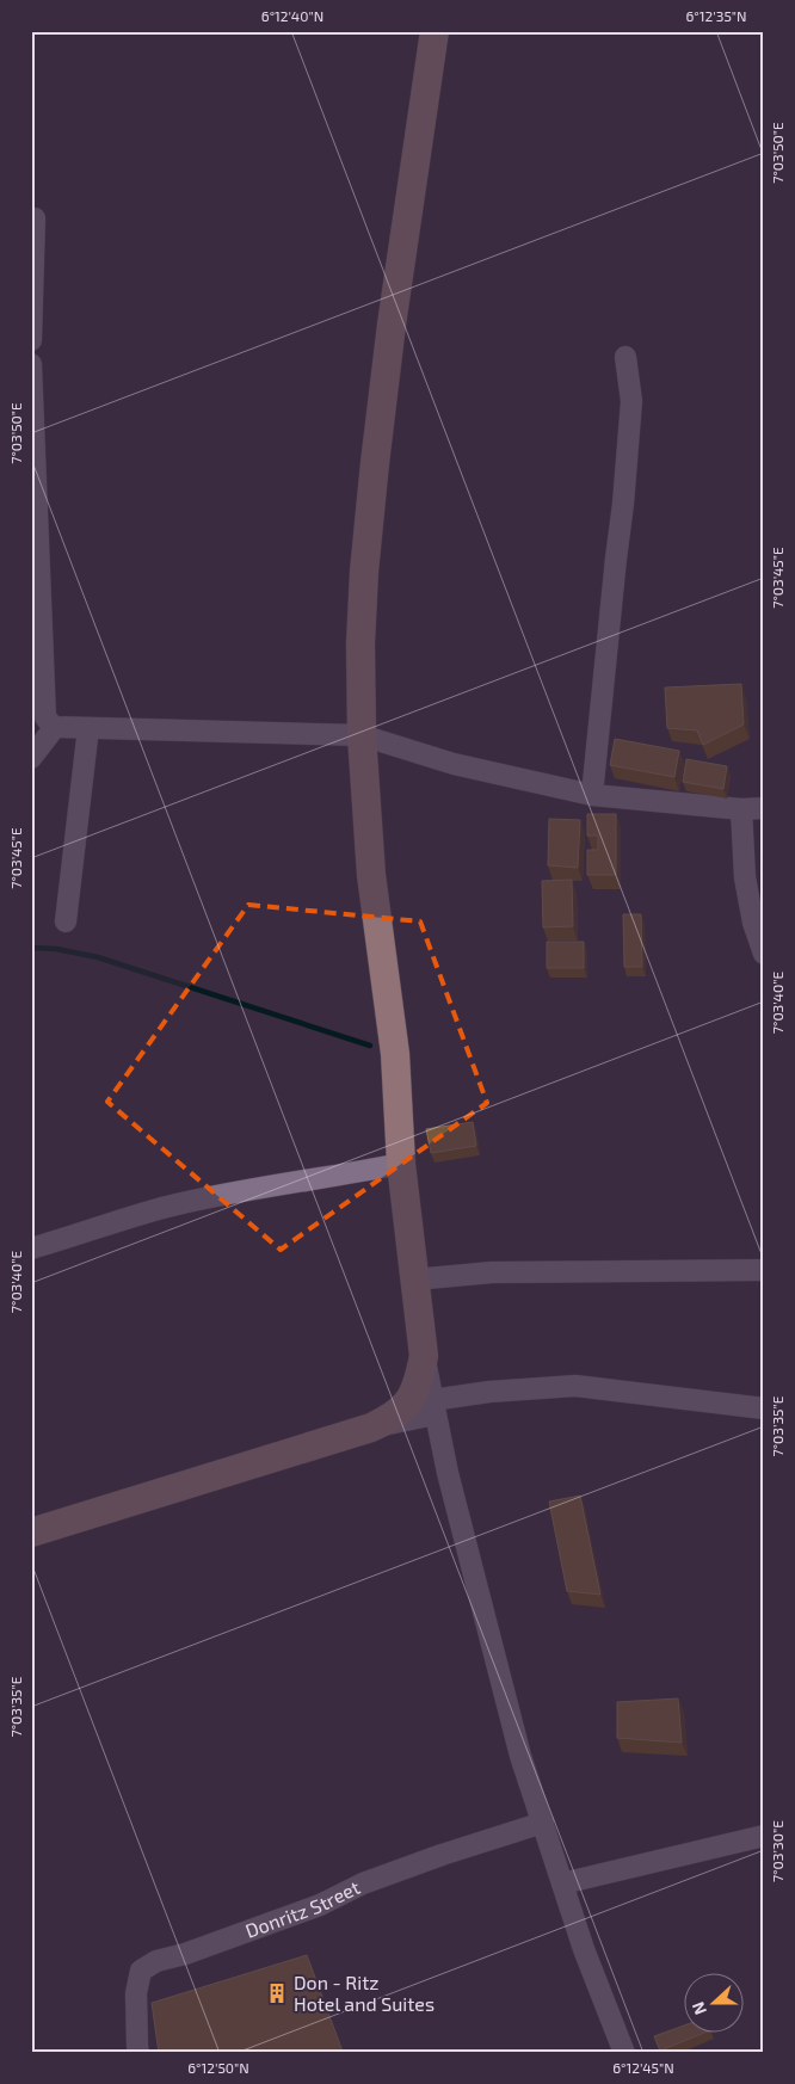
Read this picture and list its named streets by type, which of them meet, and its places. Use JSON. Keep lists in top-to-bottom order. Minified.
{"streets":{"street":["Donritz Street"]},"places":{"building":["Don - Ritz Hotel and Suites"]},"north":"left","coordinates":["6°12'40\"N","6°12'35\"N","7°03'50\"E","7°03'45\"E","7°03'40\"E","7°03'35\"E","7°03'30\"E","6°12'50\"N","6°12'45\"N"]}
